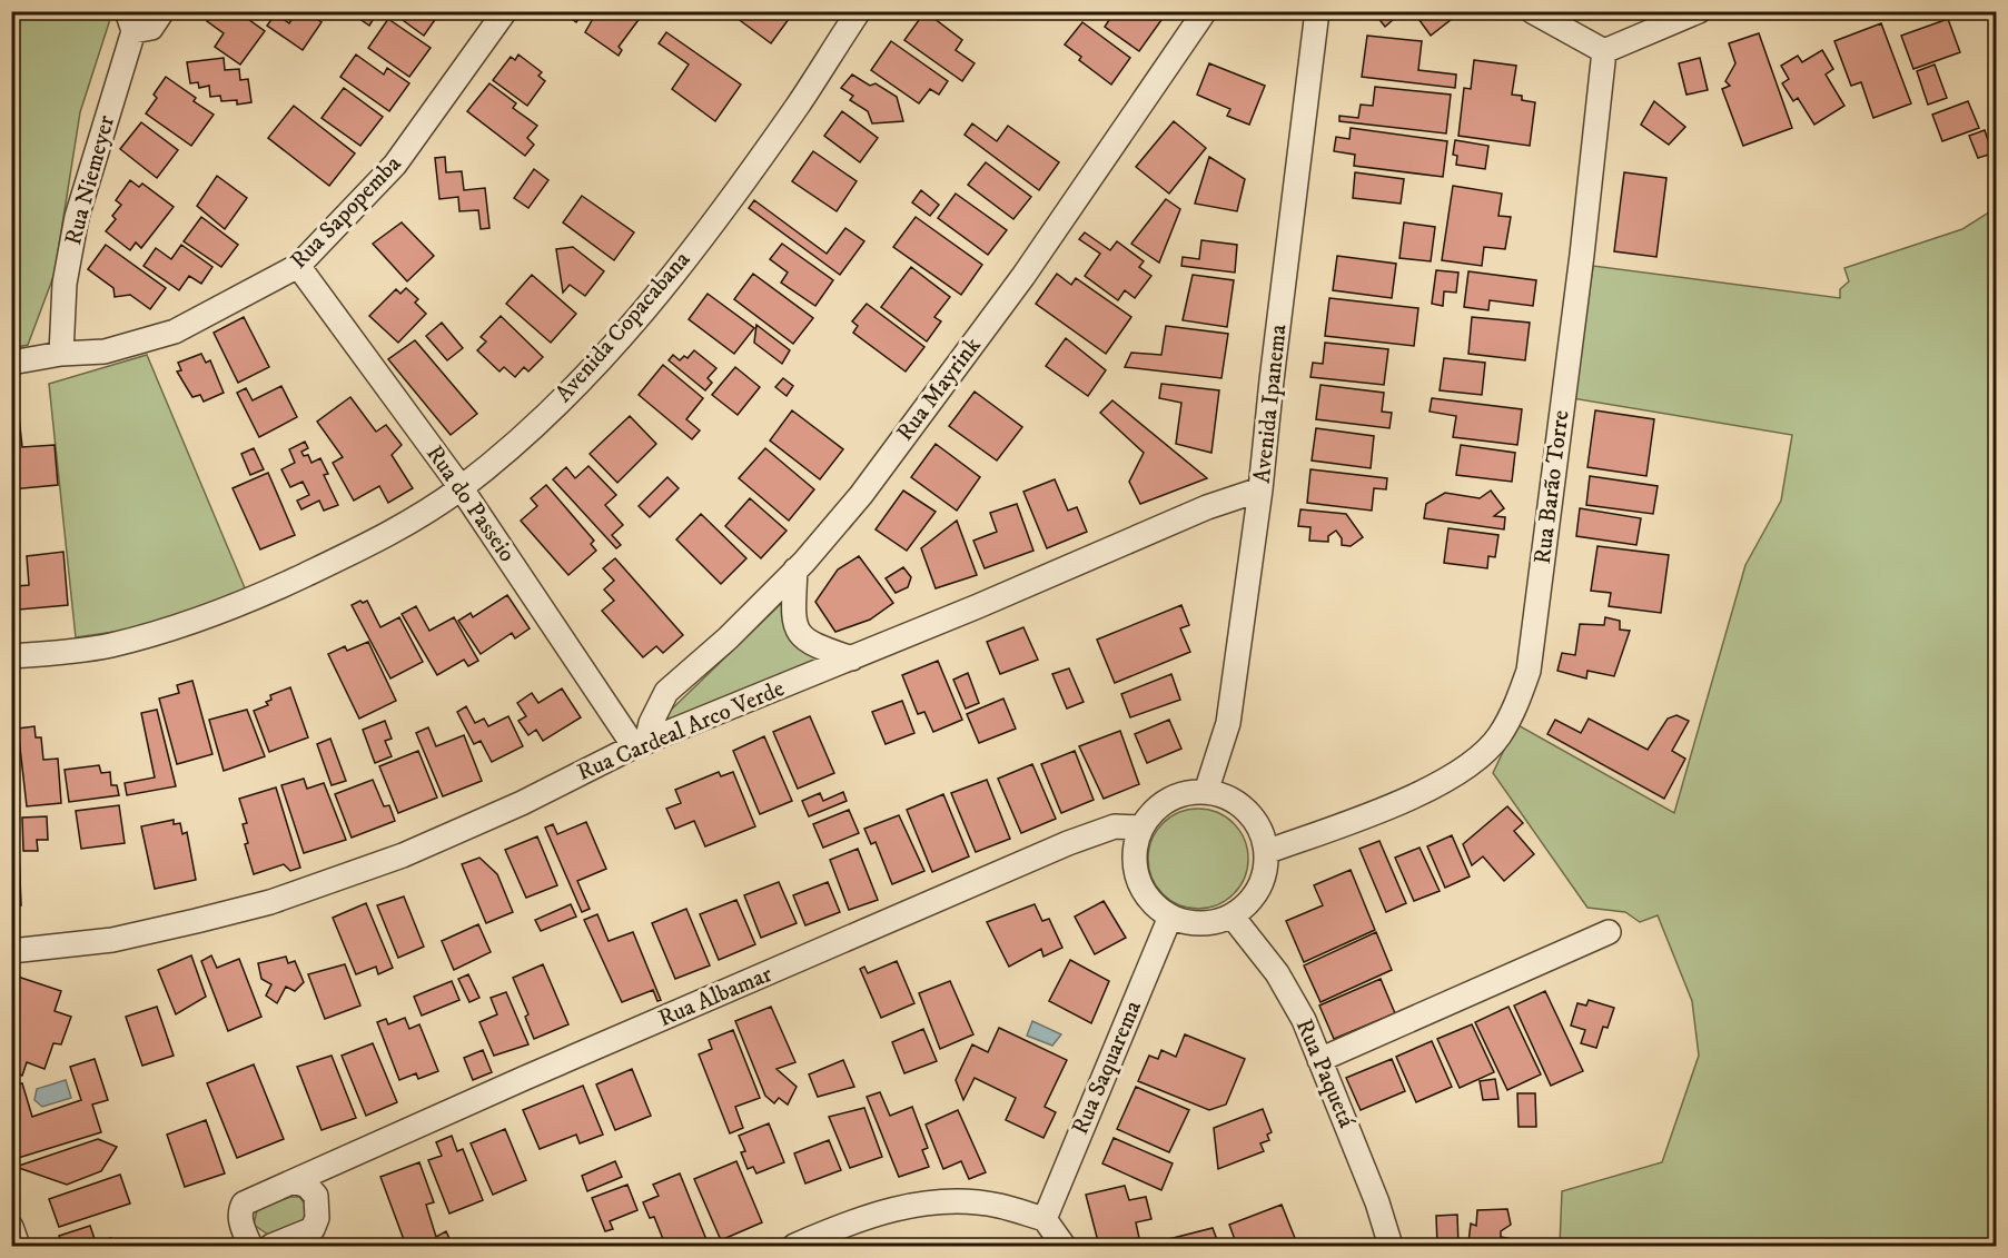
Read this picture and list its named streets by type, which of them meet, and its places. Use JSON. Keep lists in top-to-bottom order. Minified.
{"streets":{"street":["Rua Niemeyer","Rua Sapopemba","Avenida Copacabana","Rua Mayrink","Avenida Ipanema","Rua Barão Torre","Rua do Passeio","Rua Cardeal Arco Verde","Rua Albamar","Rua Saquarema","Rua Paquetá"]},"crossings":[["Rua Niemeyer","Rua Sapopemba"],["Rua Sapopemba","Rua do Passeio"],["Avenida Copacabana","Rua do Passeio"],["Rua Mayrink","Rua do Passeio"],["Rua Mayrink","Rua Cardeal Arco Verde"],["Avenida Ipanema","Rua Barão Torre"],["Avenida Ipanema","Rua Cardeal Arco Verde"],["Avenida Ipanema","Rua Albamar"],["Avenida Ipanema","Rua Saquarema"],["Avenida Ipanema","Rua Paquetá"],["Rua Barão Torre","Rua Albamar"],["Rua Barão Torre","Rua Saquarema"],["Rua Barão Torre","Rua Paquetá"],["Rua do Passeio","Rua Cardeal Arco Verde"],["Rua Albamar","Rua Saquarema"],["Rua Albamar","Rua Paquetá"],["Rua Saquarema","Rua Paquetá"]]}
